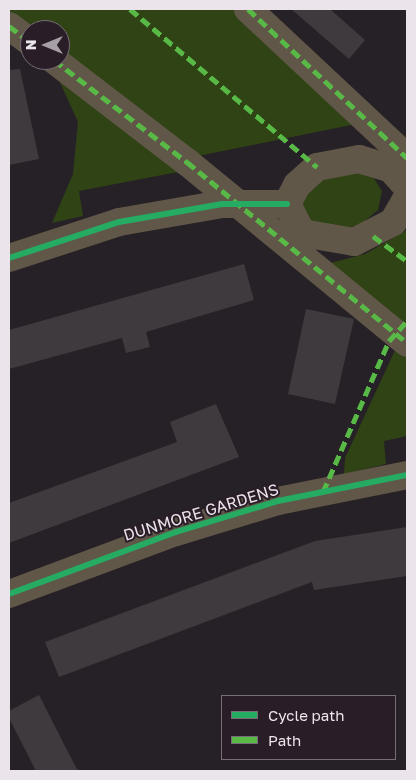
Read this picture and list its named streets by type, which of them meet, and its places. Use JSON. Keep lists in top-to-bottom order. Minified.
{"streets":{"street":["DUNMORE GARDENS"]},"legend":["Cycle path","Path"],"north":"left"}
